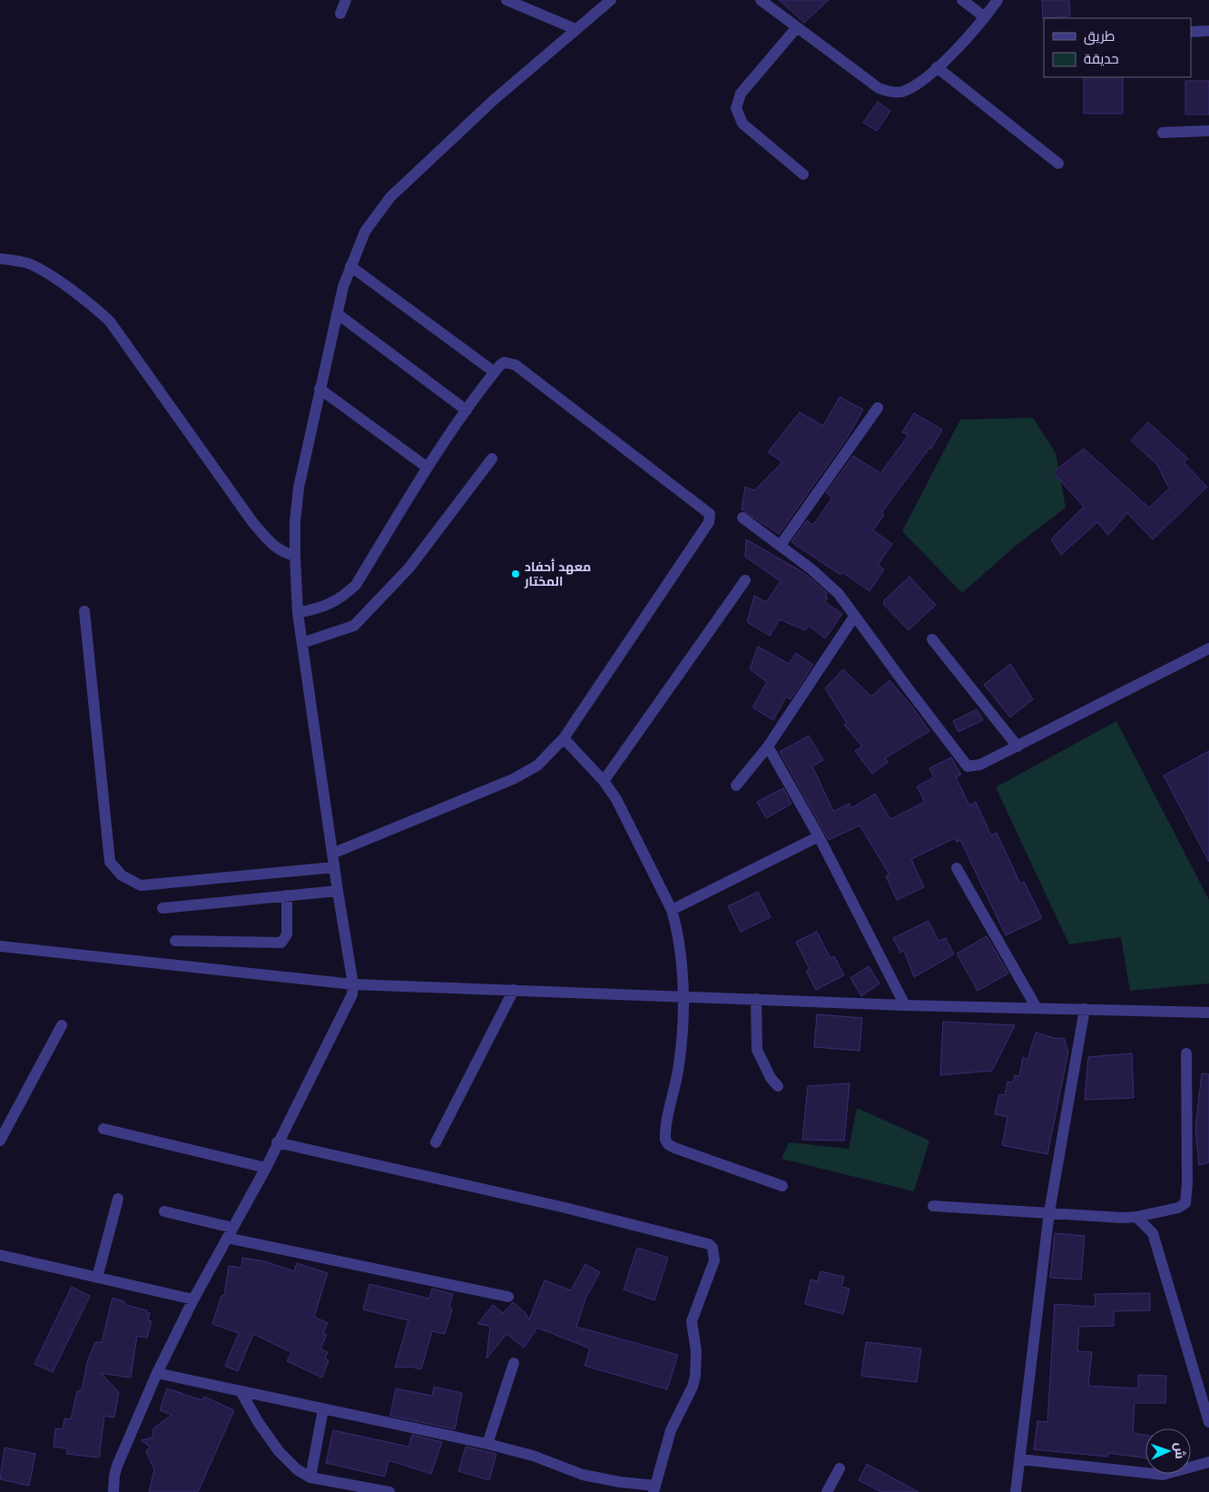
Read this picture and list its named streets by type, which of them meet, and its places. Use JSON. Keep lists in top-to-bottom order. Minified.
{"places":["معهد أحفاد المختار"],"legend":["طريق","حديقة"],"north":"right"}
